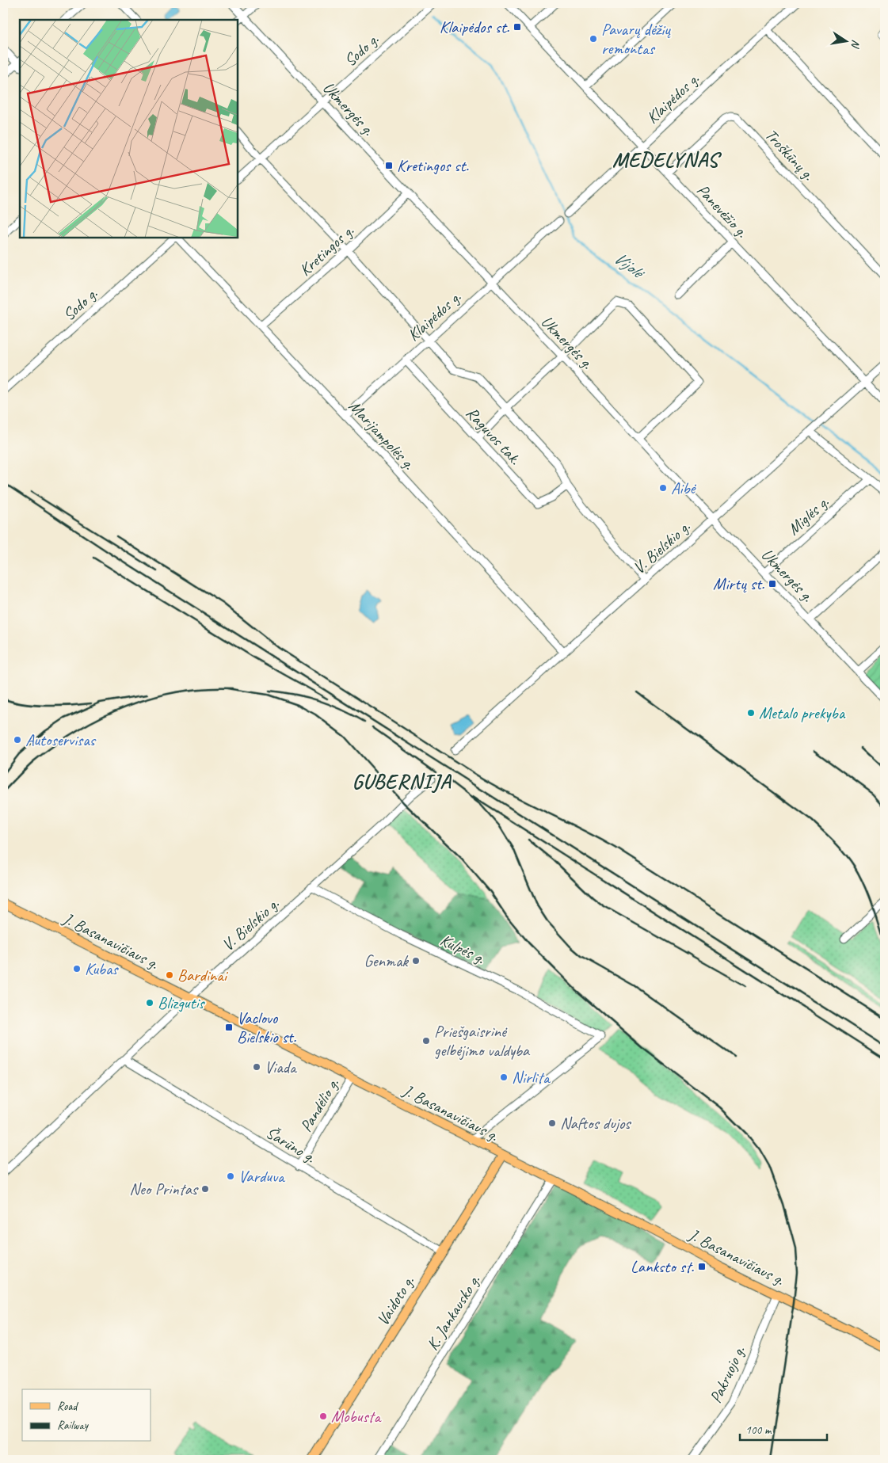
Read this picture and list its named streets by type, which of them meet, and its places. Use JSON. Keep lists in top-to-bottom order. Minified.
{"streets":{"main road":["J. Basanavičiaus g.","Vaidoto g."],"street":["Sodo g.","Klaipėdos g.","Ukmergės g.","Troškūnų g.","Panevėžio g.","Kretingos g.","Marijampolės g.","Raguvos tak.","Miglės g.","V. Bielskio g.","Kulpės g.","Pandėlio g.","Šarūno g.","K. Jankausko g.","Pakruojo g."]},"crossings":[["Sodo g.","Ukmergės g."],["Sodo g.","Raguvos tak."],["Klaipėdos g.","Ukmergės g."],["Klaipėdos g.","Panevėžio g."],["Klaipėdos g.","Marijampolės g."],["Klaipėdos g.","Raguvos tak."],["Ukmergės g.","Kretingos g."],["Ukmergės g.","Miglės g."],["Ukmergės g.","V. Bielskio g."],["Troškūnų g.","Panevėžio g."],["Panevėžio g.","V. Bielskio g."],["Kretingos g.","Marijampolės g."],["Kretingos g.","Raguvos tak."],["Marijampolės g.","V. Bielskio g."],["Raguvos tak.","V. Bielskio g."],["V. Bielskio g.","J. Basanavičiaus g."],["V. Bielskio g.","Kulpės g."],["V. Bielskio g.","Šarūno g."],["J. Basanavičiaus g.","Kulpės g."],["J. Basanavičiaus g.","Pandėlio g."],["J. Basanavičiaus g.","Vaidoto g."],["J. Basanavičiaus g.","K. Jankausko g."],["J. Basanavičiaus g.","Pakruojo g."],["Pandėlio g.","Šarūno g."],["Šarūno g.","Vaidoto g."]],"districts":["MEDELYNAS","GUBERNIJA"],"water":["Vijolė"],"places":{"transit":["Klaipėdos st.","Kretingos st.","Mirtų st.","Vaclovo Bielskio st.","Lanksto st."],"other":["Pavarų dėžių remontas","Aibė","Metalo prekyba","Autoservisas","Genmak","Kubas","Bardinai","Blizgutis","Priešgaisrinė gelbėjimo valdyba","Viada","Nirlita","Naftos dujos","Varduva","Neo Printas","Mobusta"]},"legend":["Road","Railway"],"scale_bar":"100 m","north":"right"}
